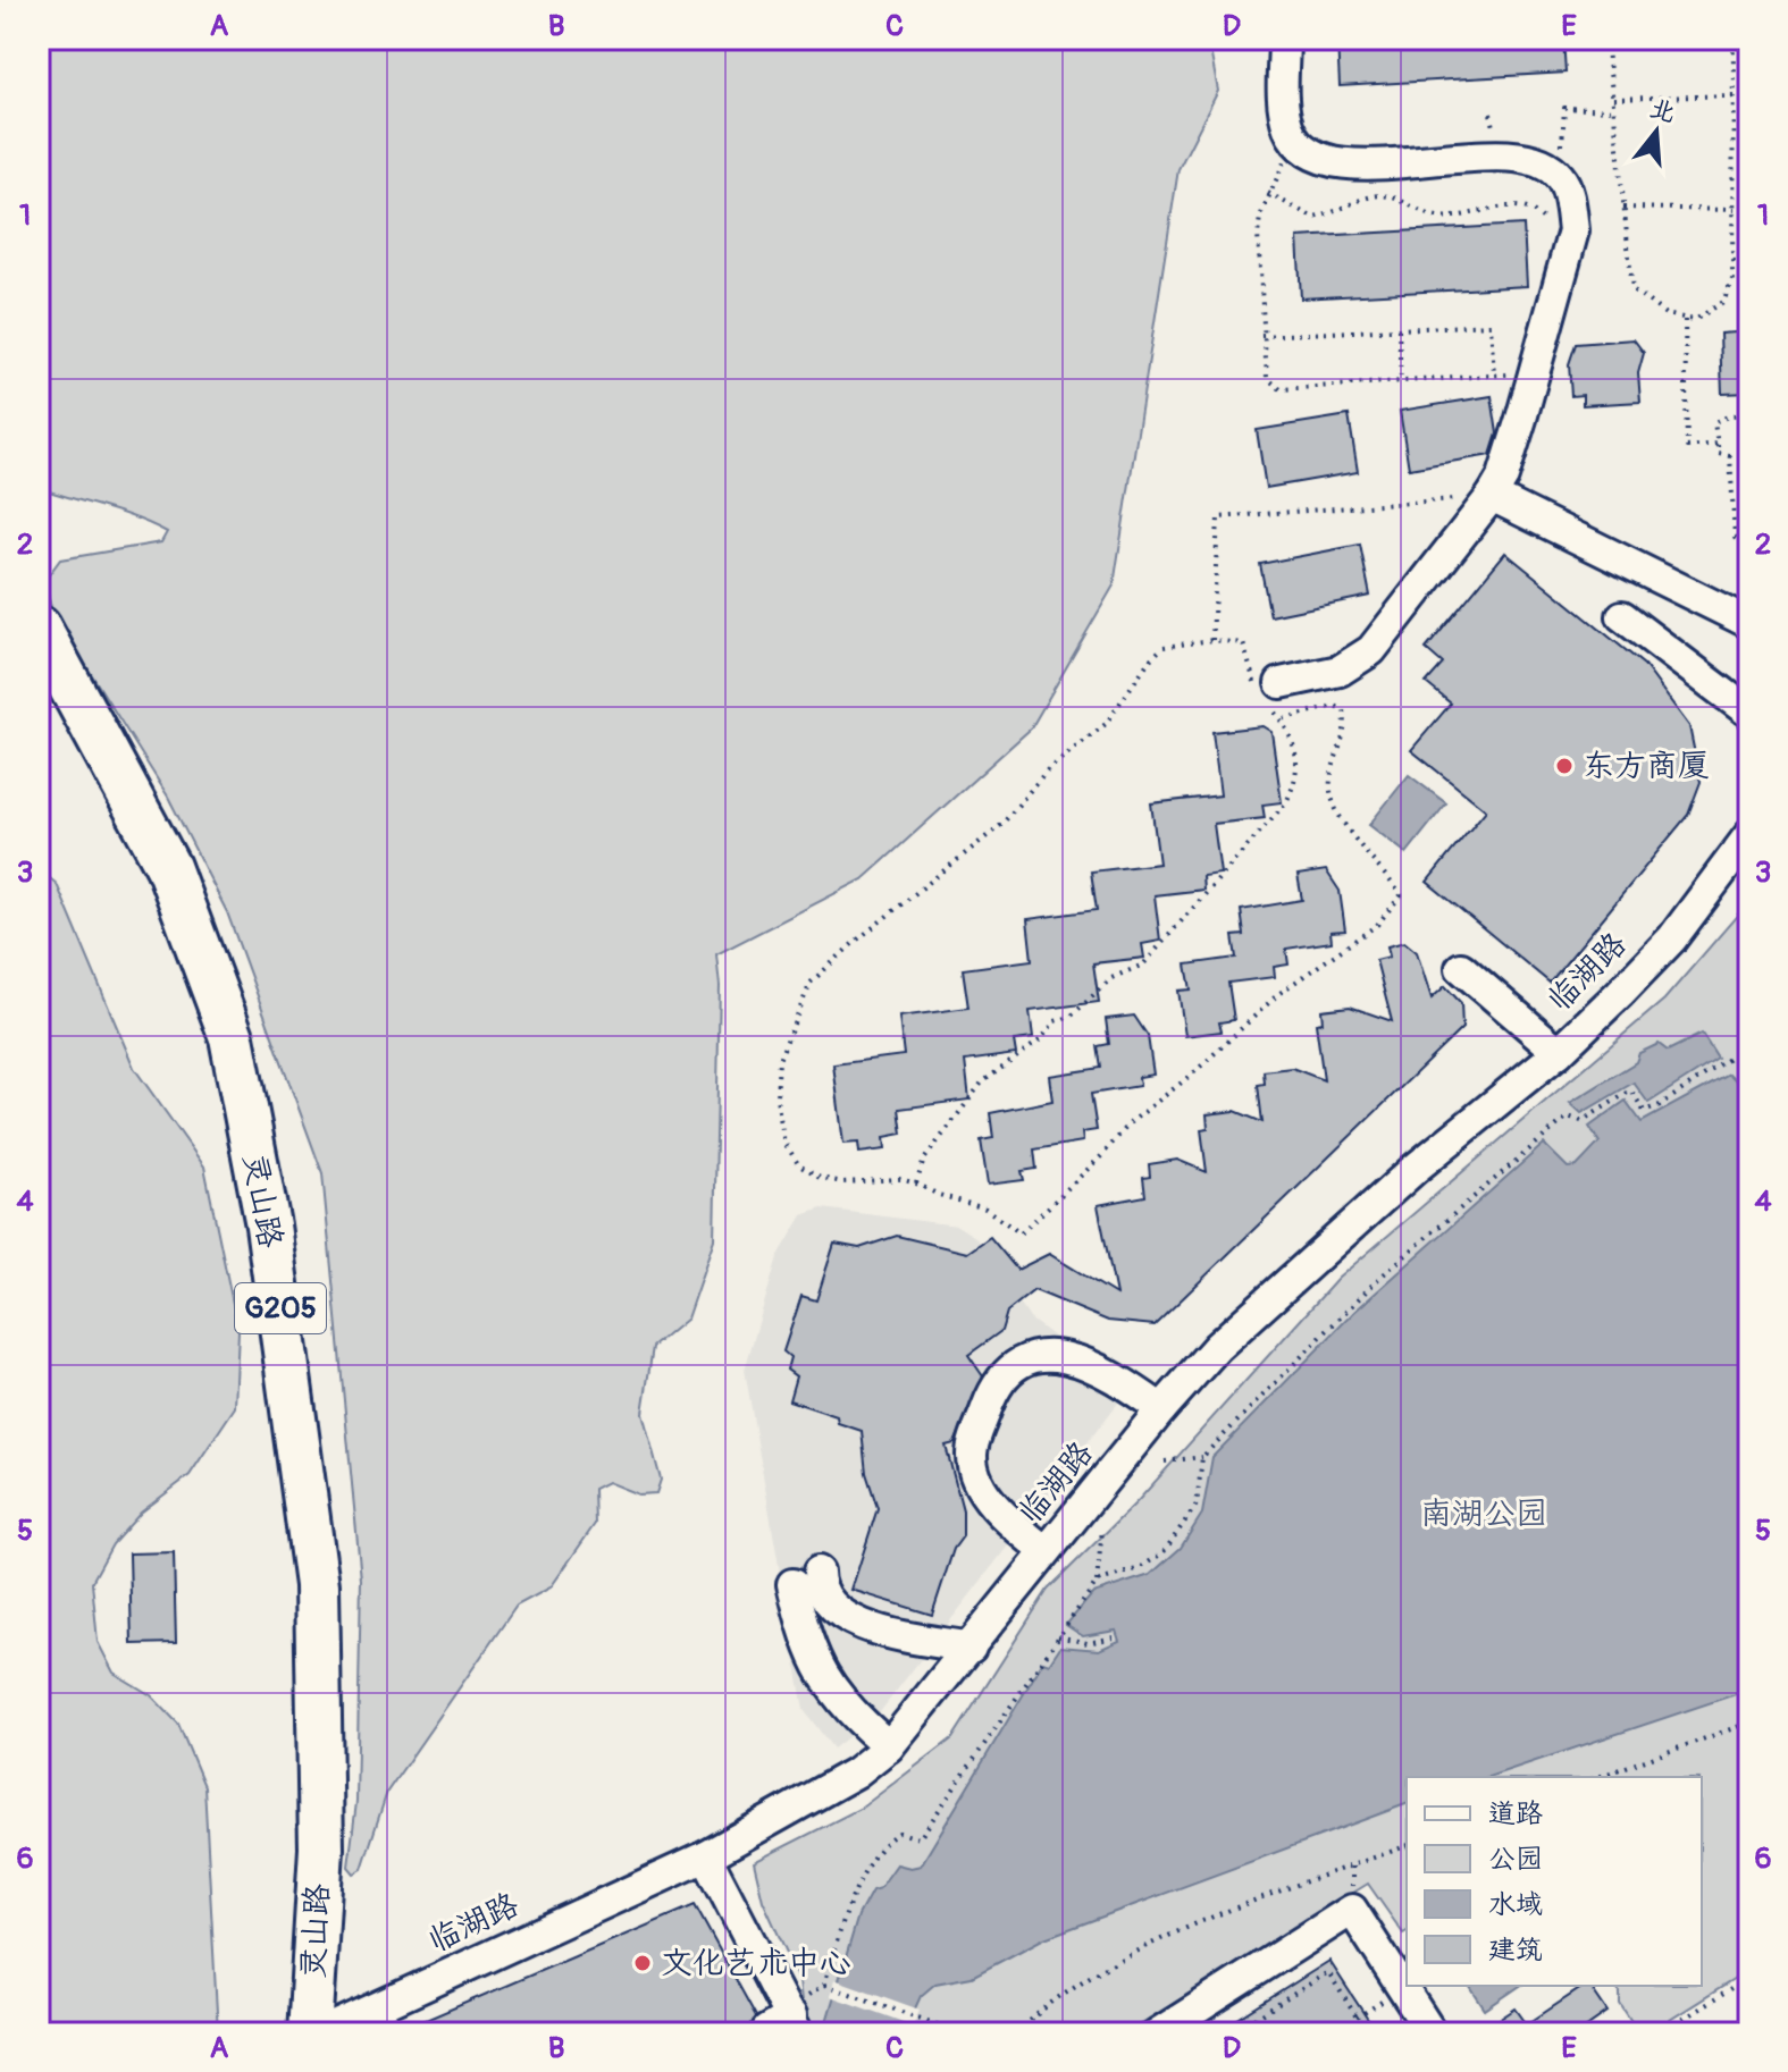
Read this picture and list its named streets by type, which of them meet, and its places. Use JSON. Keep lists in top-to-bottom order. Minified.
{"streets":{"highway":["灵山路","G205"],"street":["临湖路"]},"parks":["南湖公园"],"places":["东方商厦","文化艺术中心"],"legend":["道路","公园","水域","建筑"],"north":"top","grid":{"columns":["A","B","C","D","E"],"rows":["1","2","3","4","5","6"]}}
